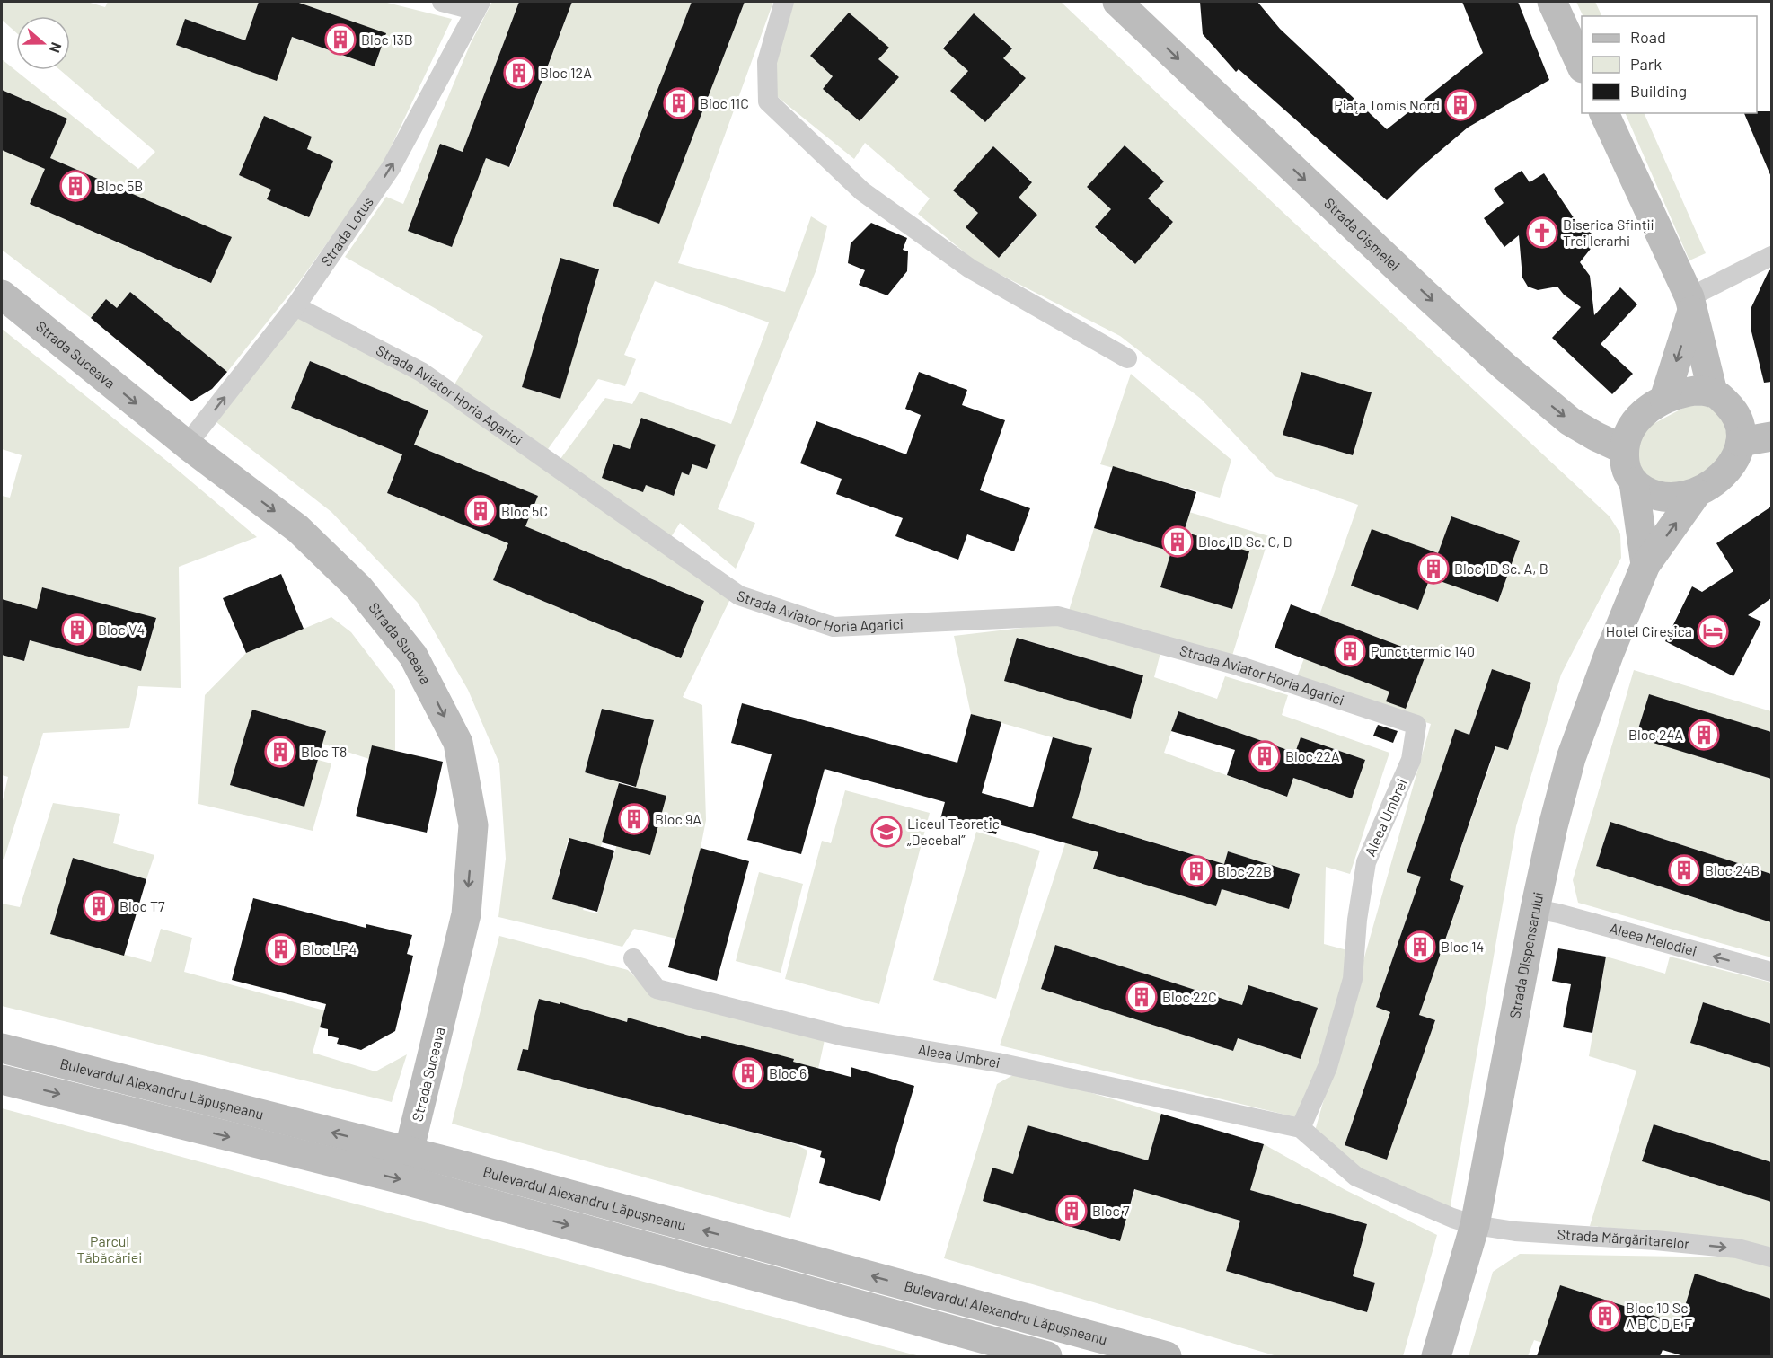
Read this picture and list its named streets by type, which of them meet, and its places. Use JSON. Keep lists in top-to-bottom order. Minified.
{"streets":{"street":["Strada Lotus","Strada Cișmelei","Strada Suceava","Strada Aviator Horia Agarici","Aleea Umbrei","Aleea Melodiei","Strada Dispensarului","Bulevardul Alexandru Lăpușneanu","Strada Mărgăritarelor"]},"crossings":[["Strada Lotus","Strada Suceava"],["Strada Lotus","Strada Aviator Horia Agarici"],["Strada Cișmelei","Strada Dispensarului"],["Strada Suceava","Bulevardul Alexandru Lăpușneanu"],["Strada Aviator Horia Agarici","Aleea Umbrei"],["Aleea Umbrei","Strada Dispensarului"],["Aleea Umbrei","Strada Mărgăritarelor"],["Aleea Melodiei","Strada Dispensarului"],["Strada Dispensarului","Strada Mărgăritarelor"]],"one_way":["Strada Lotus","Strada Suceava","Aleea Melodiei","Strada Mărgăritarelor"],"parks":["Parcul Tăbăcăriei"],"places":{"building":["Bloc 13B","Bloc 12A","Bloc 11C","Piața Tomis Nord","Bloc 5B","Bloc 5C","Bloc 1D Sc. C, D","Bloc 1D Sc. A, B","Bloc V4","Punct termic 140","Bloc 24A","Bloc T8","Bloc 22A","Bloc 9A","Bloc 24B","Bloc 22B","Bloc T7","Bloc 14","Bloc LP4","Bloc 22C","Bloc 6","Bloc 7","Bloc 10 Sc A B C D E F"],"church":["Biserica Sfinții Trei Ierarhi"],"hotel":["Hotel Cireșica"],"school or university":["Liceul Teoretic „Decebal”"]},"legend":["Road","Park","Building"],"north":"right"}
